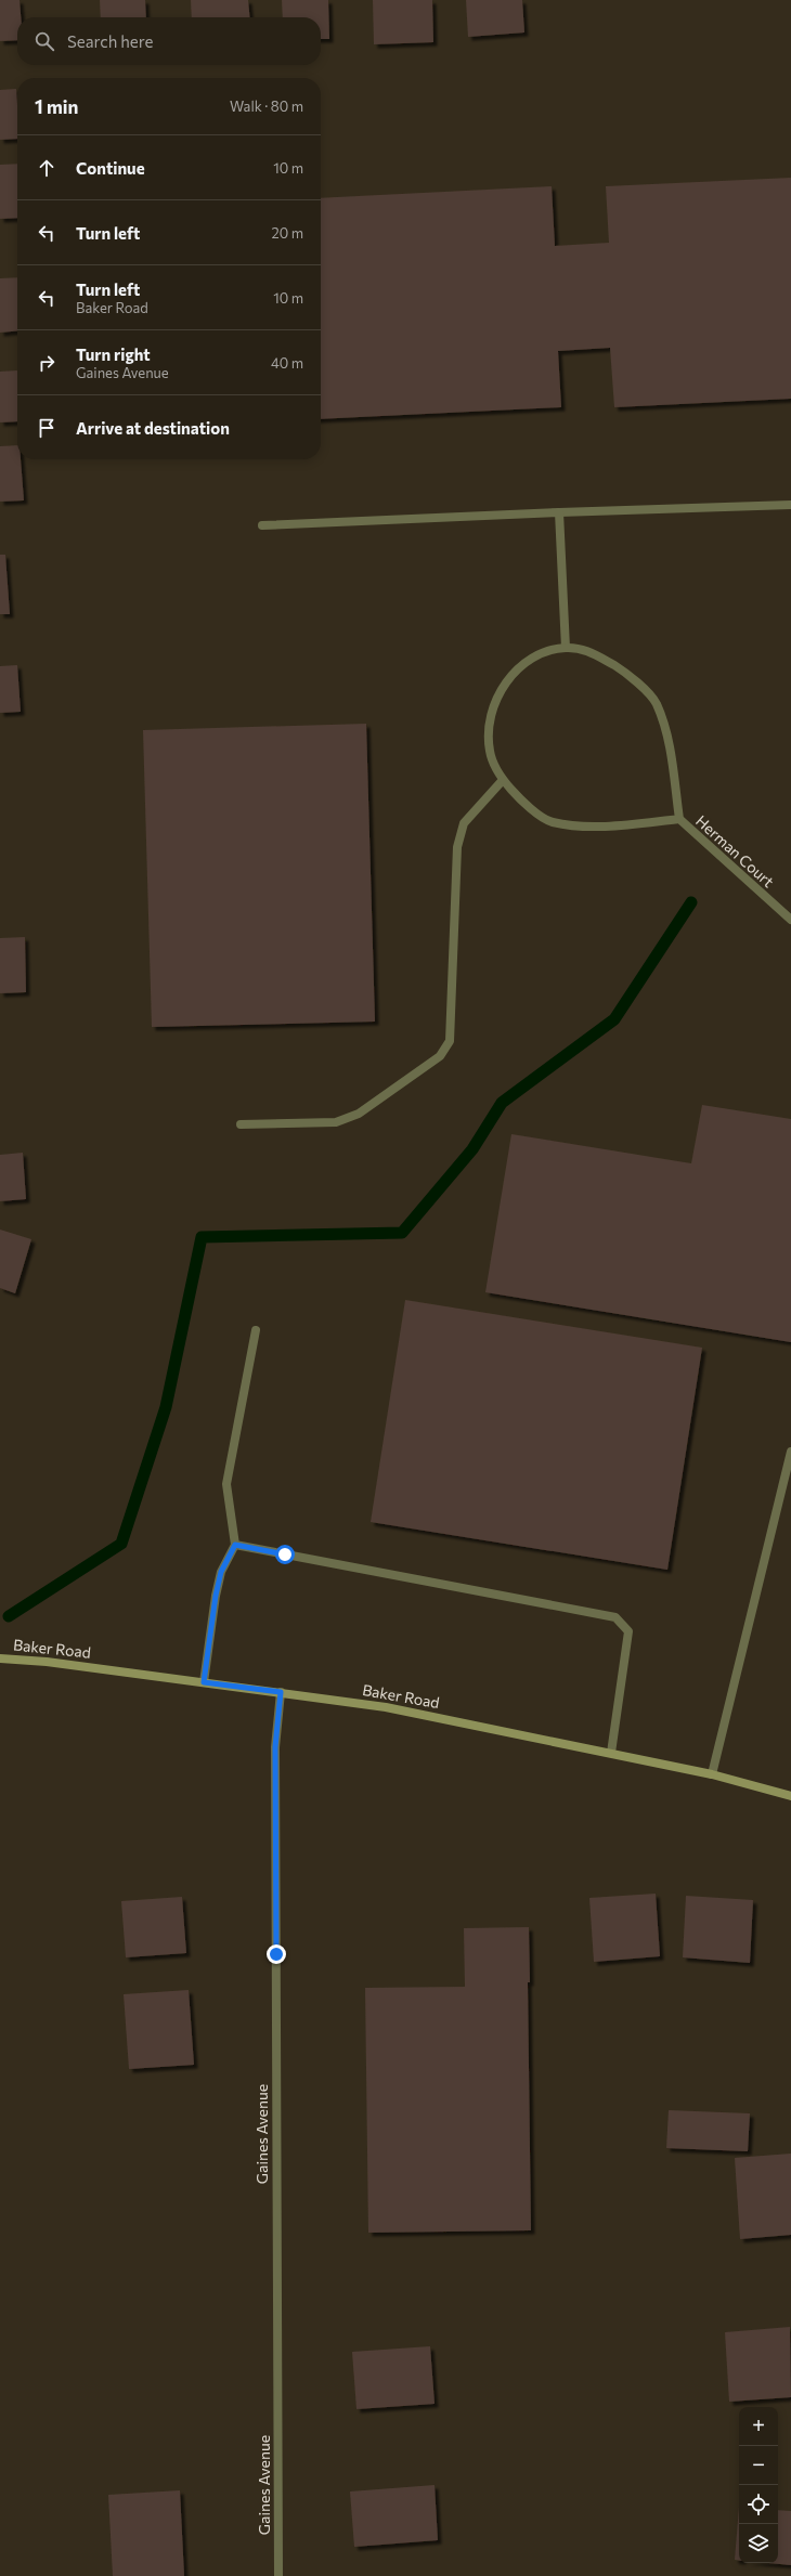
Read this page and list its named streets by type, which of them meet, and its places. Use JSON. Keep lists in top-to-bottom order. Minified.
{"streets":{"street":["Herman Court","Baker Road","Gaines Avenue"]},"crossings":[["Baker Road","Gaines Avenue"]],"page":{"search":"Search here","heading":["1 min","Walk · 80 m"],"list":[["Continue","10 m"],["Turn left","20 m"],["Turn left","Baker Road","10 m"],["Turn right","Gaines Avenue","40 m"],"Arrive at destination"],"map_buttons":["+","−"]}}
